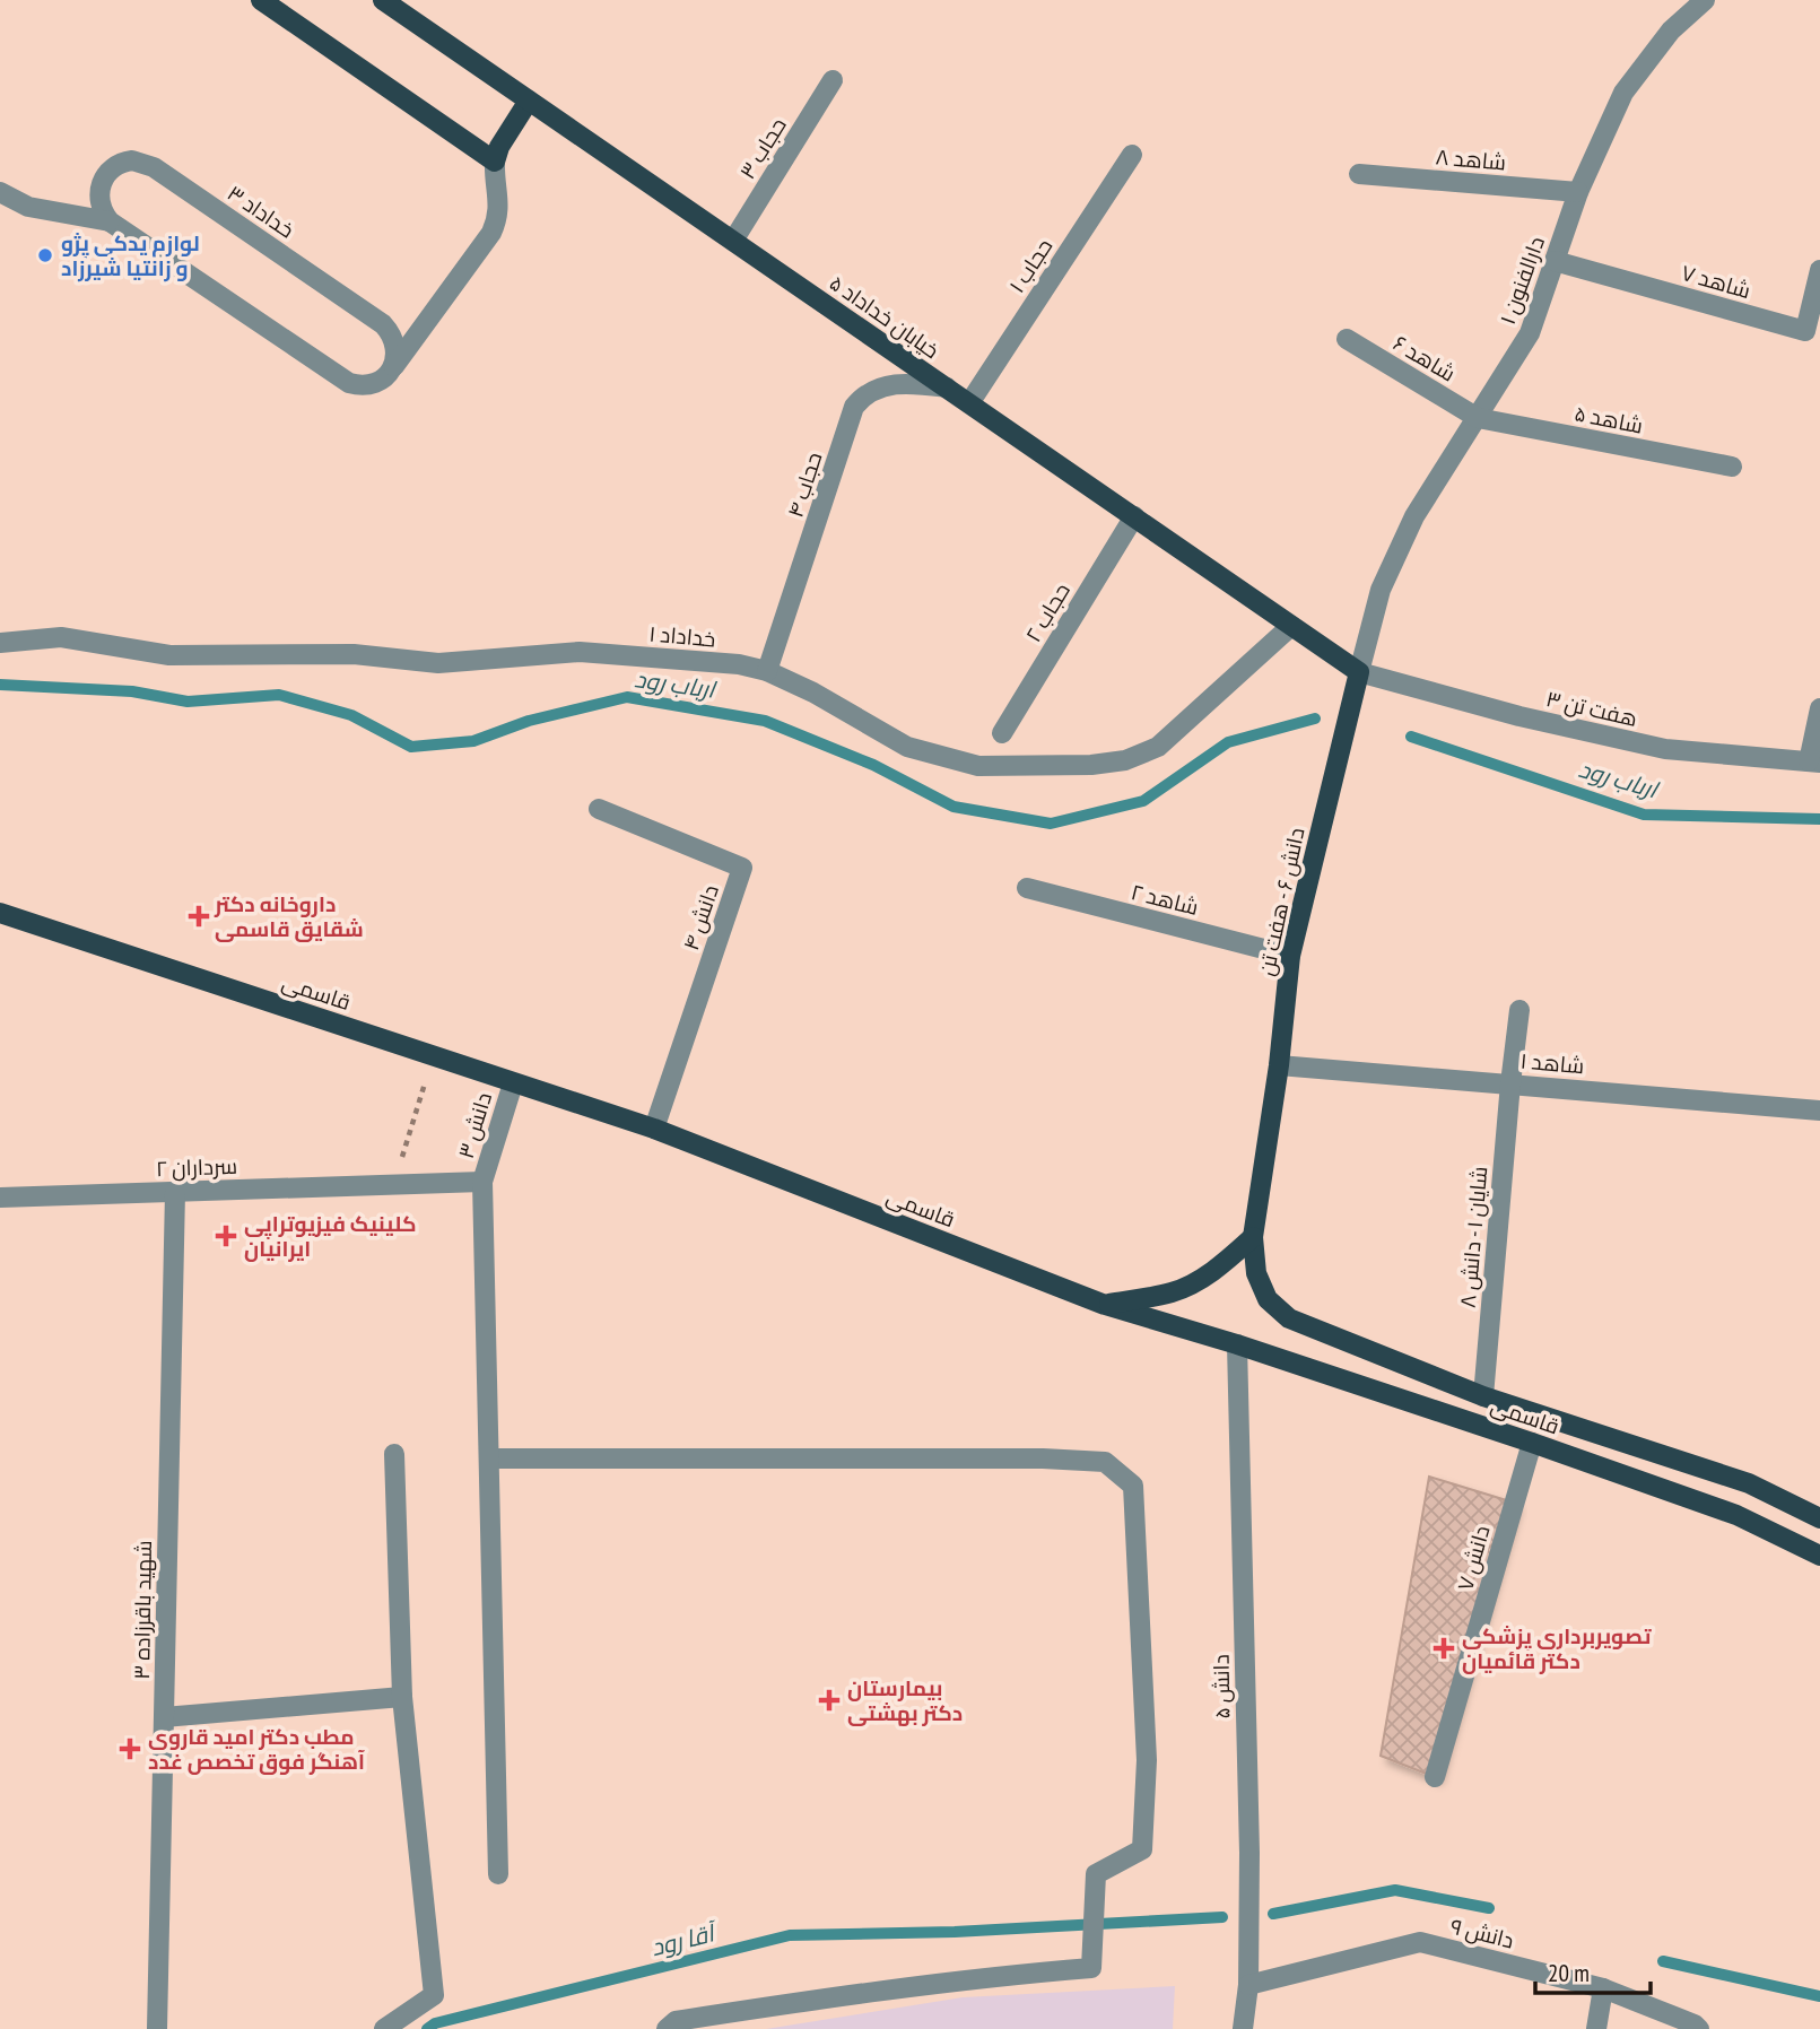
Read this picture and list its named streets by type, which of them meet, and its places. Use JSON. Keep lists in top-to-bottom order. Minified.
{"streets":{"main road":["خیابان خداداد ۵","دانش ۶ - هفت تن","قاسمی"],"street":["حجاب ۳","شاهد ۸","خداداد ۳","حجاب ۱","دارالفنون ۱","شاهد ۷","شاهد ۶","شاهد ۵","حجاب ۴","حجاب ۲","خداداد ۱","هفت تن ۳","شاهد ۲","دانش ۴","شاهد ۱","دانش ۳","سرداران ۲","شایان ۱ - دانش ۸","دانش ۷","شهید باقرزاده ۳","دانش ۵","دانش ۹"]},"crossings":[["حجاب ۳","خیابان خداداد ۵"],["شاهد ۸","دارالفنون ۱"],["حجاب ۱","خیابان خداداد ۵"],["دارالفنون ۱","شاهد ۷"],["دارالفنون ۱","خیابان خداداد ۵"],["دارالفنون ۱","شاهد ۶"],["دارالفنون ۱","شاهد ۵"],["دارالفنون ۱","هفت تن ۳"],["دارالفنون ۱","دانش ۶ - هفت تن"],["خیابان خداداد ۵","حجاب ۴"],["خیابان خداداد ۵","حجاب ۲"],["خیابان خداداد ۵","خداداد ۱"],["خیابان خداداد ۵","هفت تن ۳"],["خیابان خداداد ۵","دانش ۶ - هفت تن"],["شاهد ۶","شاهد ۵"],["حجاب ۴","خداداد ۱"],["هفت تن ۳","دانش ۶ - هفت تن"],["شاهد ۲","دانش ۶ - هفت تن"],["دانش ۶ - هفت تن","قاسمی"],["دانش ۶ - هفت تن","شاهد ۱"],["دانش ۴","قاسمی"],["قاسمی","دانش ۳"],["قاسمی","شایان ۱ - دانش ۸"],["قاسمی","دانش ۷"],["قاسمی","دانش ۵"],["شاهد ۱","شایان ۱ - دانش ۸"],["دانش ۳","سرداران ۲"],["سرداران ۲","شهید باقرزاده ۳"],["دانش ۵","دانش ۹"]],"water":["ارباب رود","آقا رود"],"places":{"other":["لوازم یدکی پژو و زانتیا شیرزاد"],"health":["داروخانه دکتر شقایق قاسمی","کلینیک فیزیوتراپی ایرانیان","تصویربرداری پزشکی دکتر قائمیان","بیمارستان دکتر بهشتی","مطب دکتر اميد قاروی آهنگر فوق تخصص غدد"]},"scale_bar":"20 m"}
